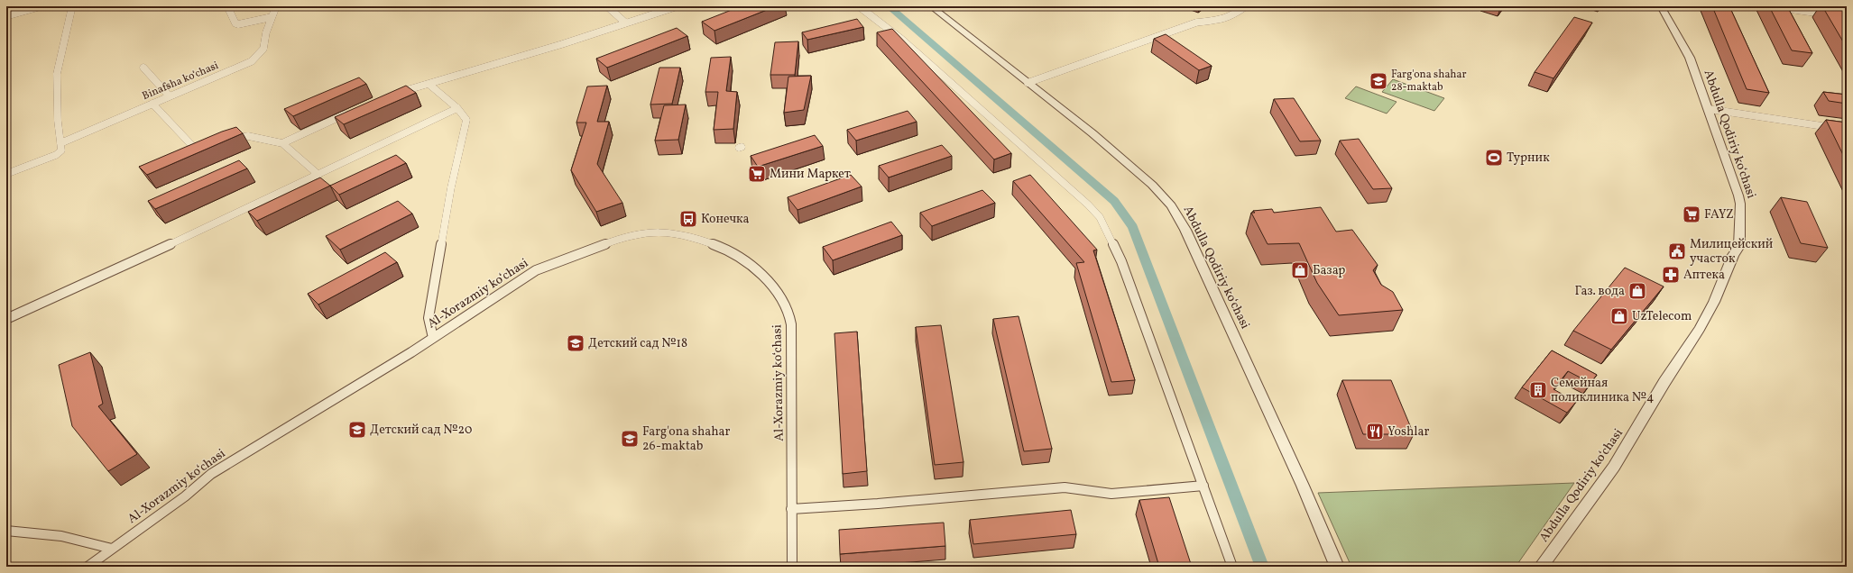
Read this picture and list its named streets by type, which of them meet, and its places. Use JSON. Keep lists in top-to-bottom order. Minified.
{"streets":{"street":["Binafsha koʻchasi","Abdulla Qodiriy koʻchasi","Al-Xorazmiy koʻchasi"]},"places":{"school or university":["Farg'ona shahar 28-maktab","Детский сад №18","Детский сад №20","Farg'ona shahar 26-maktab"],"sports":["Турник"],"supermarket":["Мини Маркет","FAYZ"],"bus stop":["Конечка"],"public building":["Милицейский участок"],"shop":["Базар","Газ. вода","UzTelecom"],"pharmacy":["Аптека"],"building":["Семейная поликлиника №4"],"restaurant":["Yoshlar"]}}
